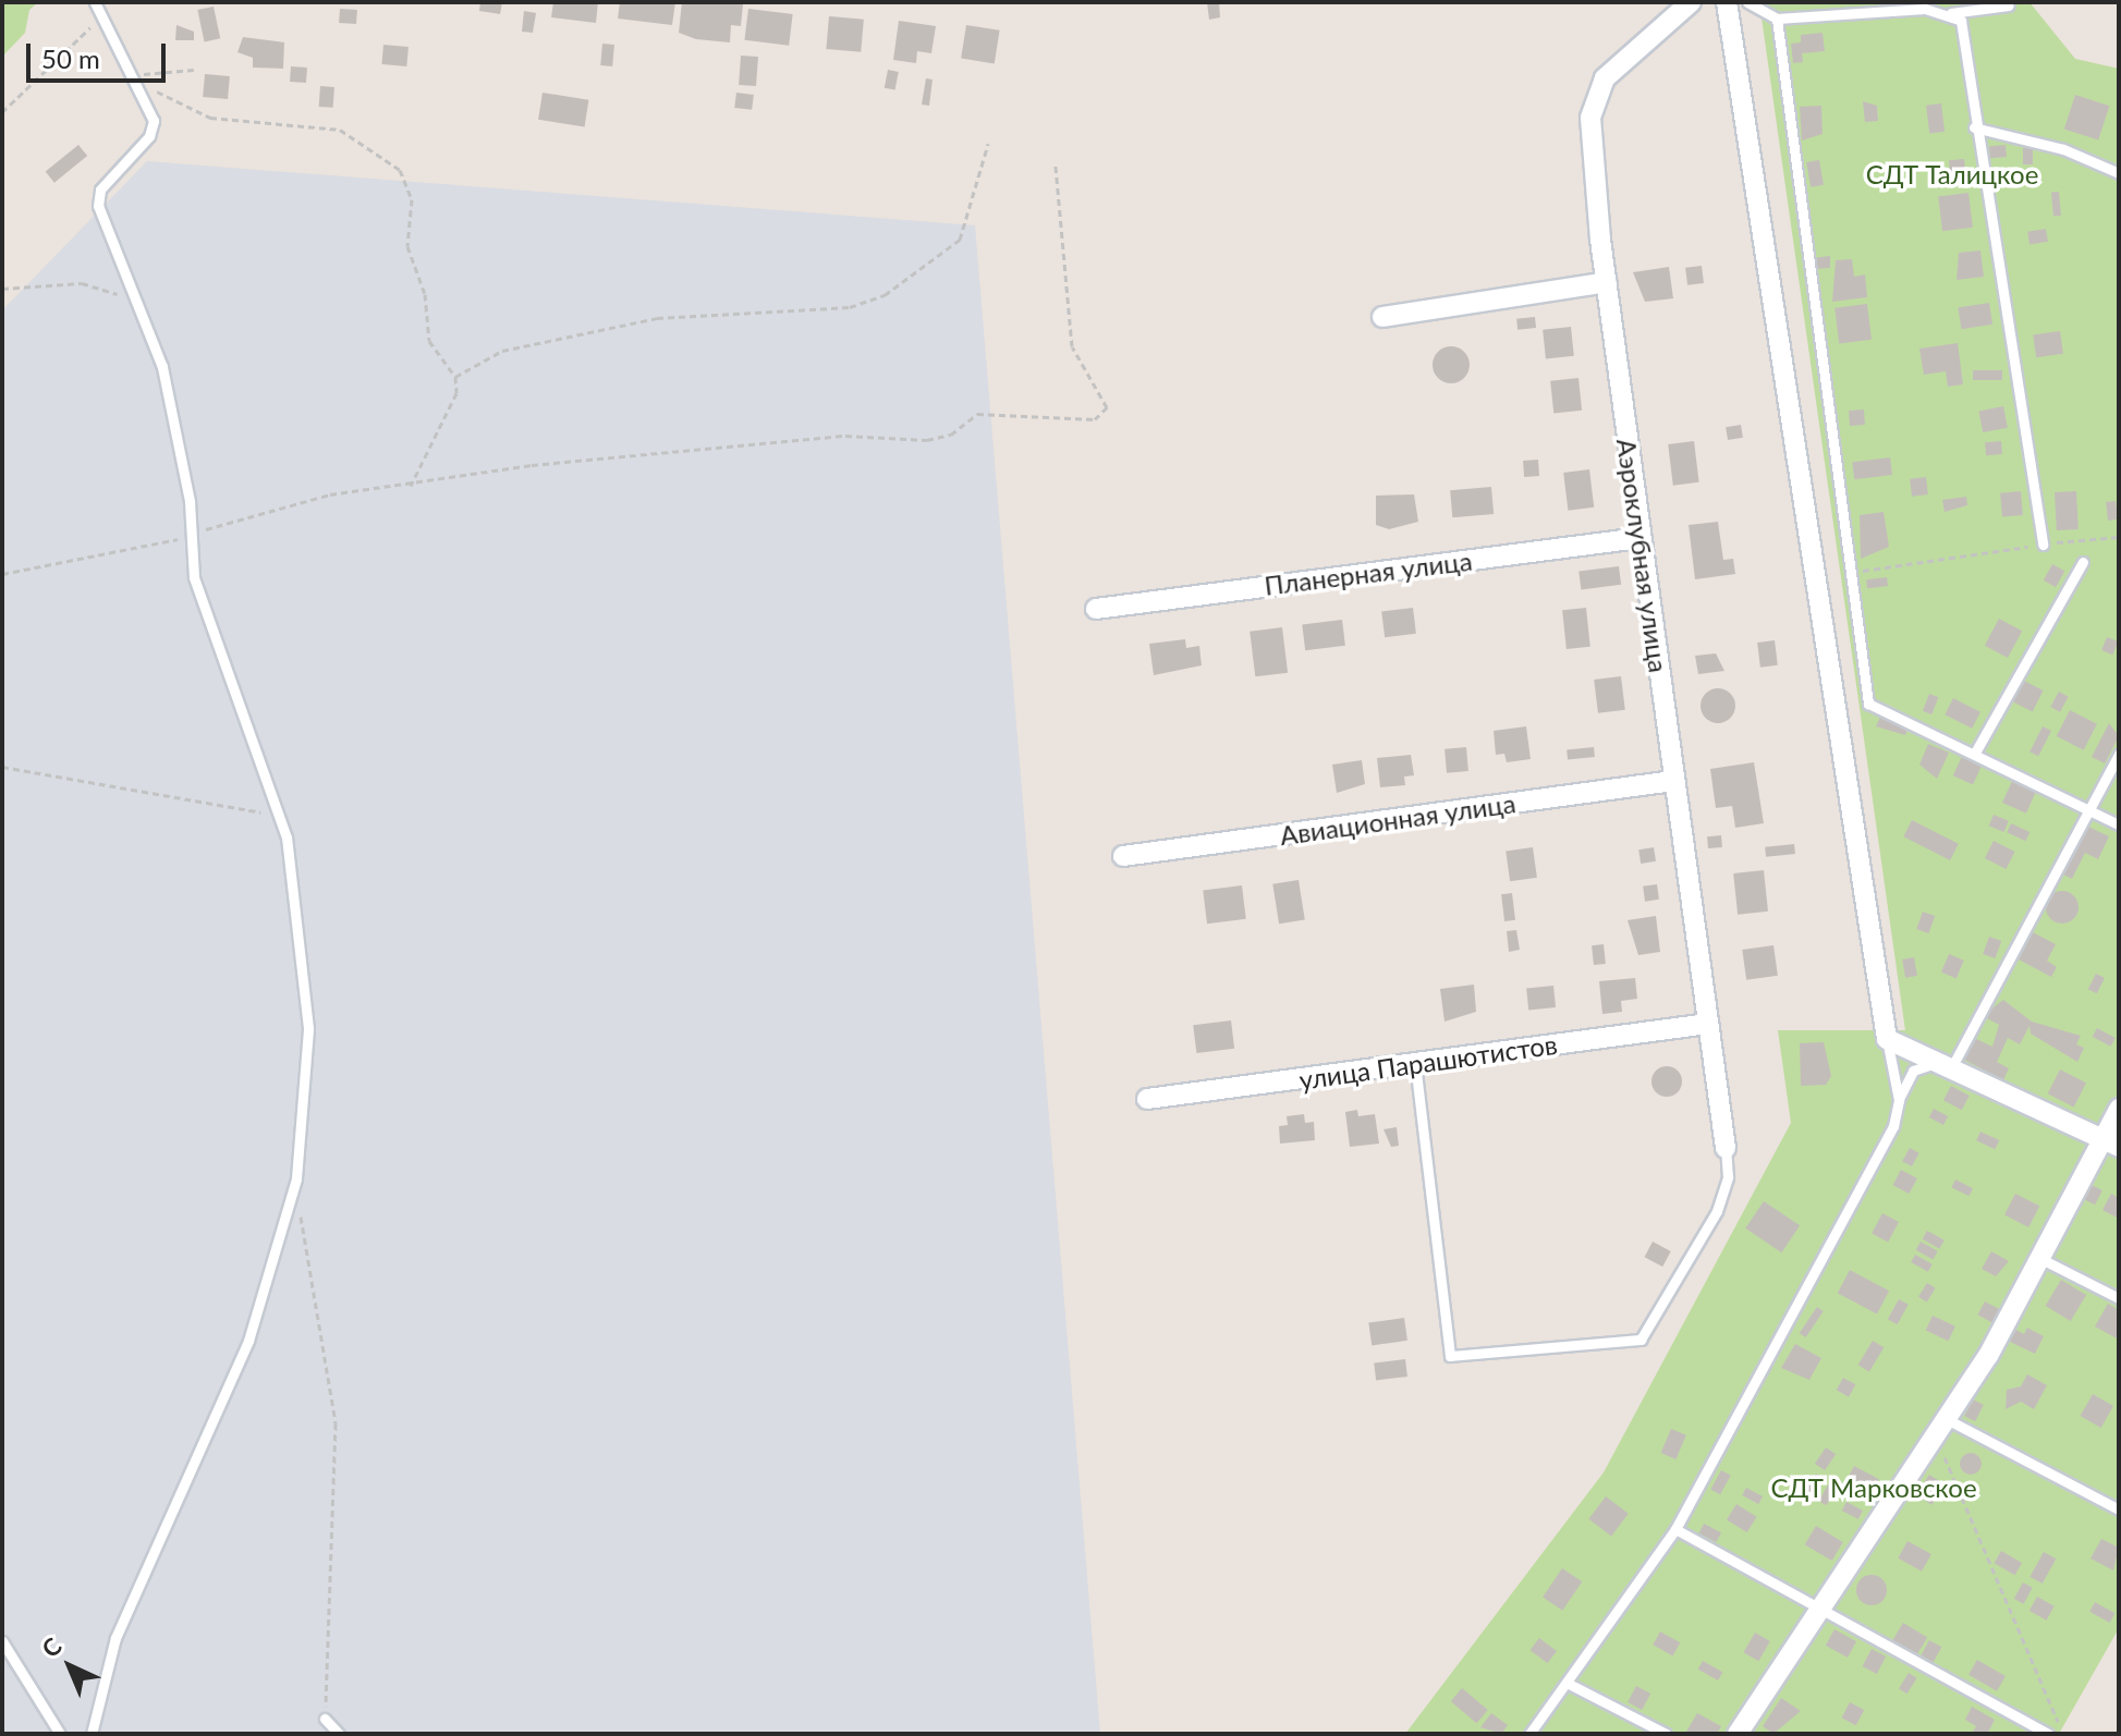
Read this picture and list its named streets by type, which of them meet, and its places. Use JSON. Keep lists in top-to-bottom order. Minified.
{"streets":{"street":["Аэроклубная улица","Планерная улица","Авиационная улица","улица Парашютистов"]},"crossings":[["Аэроклубная улица","Планерная улица"],["Аэроклубная улица","Авиационная улица"],["Аэроклубная улица","улица Парашютистов"]],"parks":["СДТ Талицкое","СДТ Марковское"],"scale_bar":"50 m","north":"top left"}
